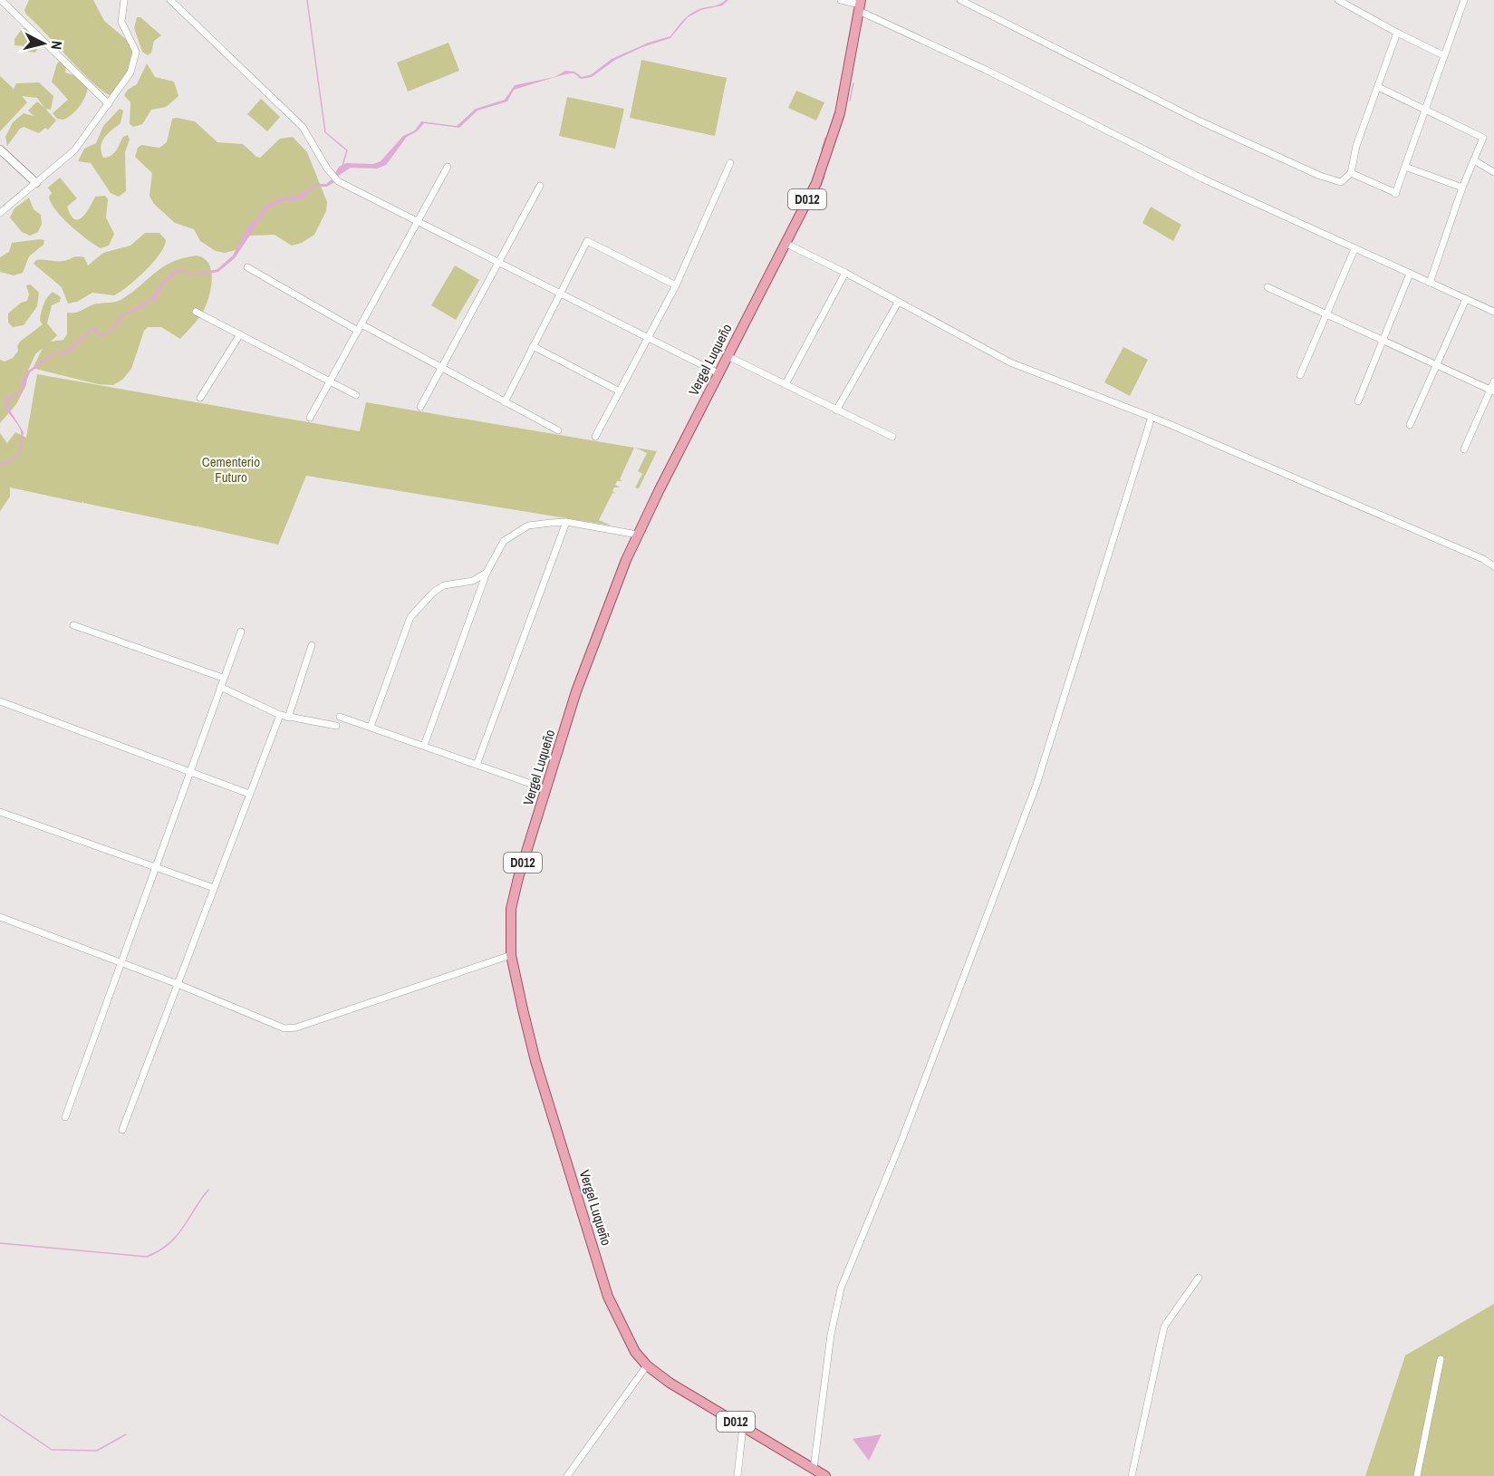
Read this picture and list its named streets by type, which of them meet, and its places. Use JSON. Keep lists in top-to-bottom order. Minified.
{"streets":{"main road":["D012","Vergel Luqueño"]},"parks":["Cementerio Futuro"],"north":"right"}
